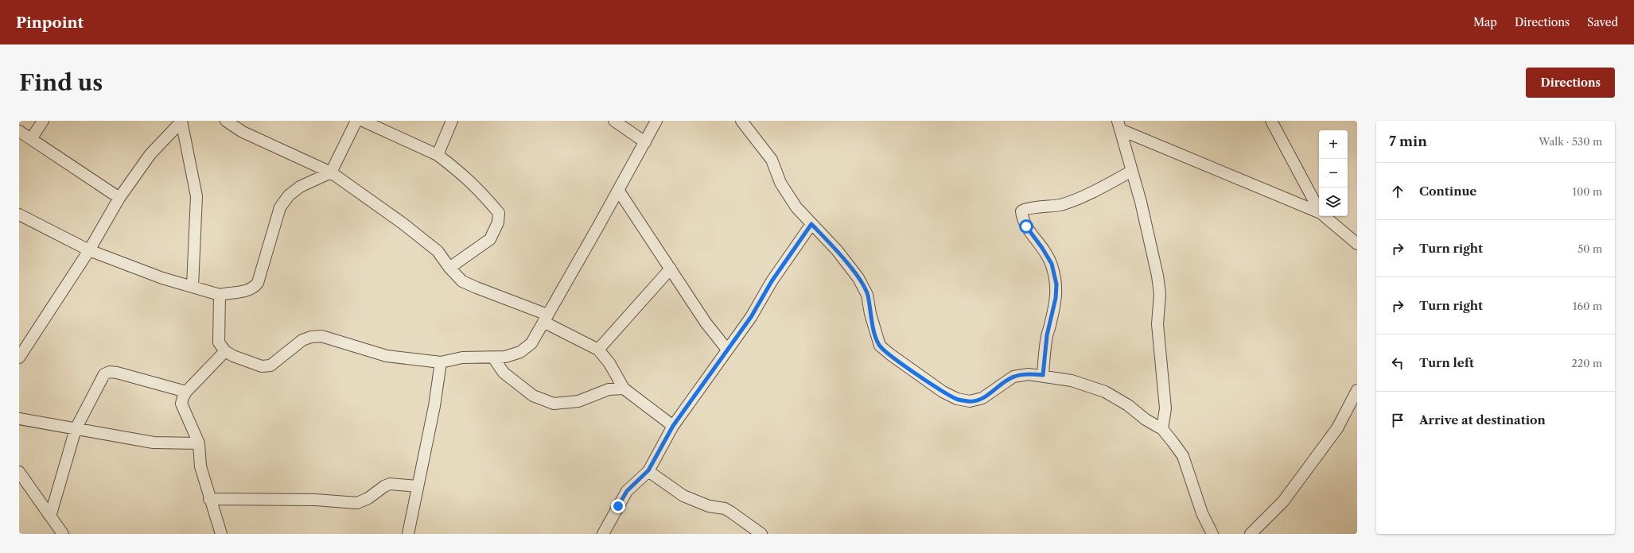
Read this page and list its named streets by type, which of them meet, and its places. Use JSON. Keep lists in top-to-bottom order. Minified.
{"page":{"header":"Pinpoint","nav":["Map","Directions","Saved"],"buttons":"Directions","title":"Find us","heading":["7 min","Walk · 530 m"],"map_buttons":["+","−"],"list":[["Continue","100 m"],["Turn right","50 m"],["Turn right","160 m"],["Turn left","220 m"],"Arrive at destination"]}}
